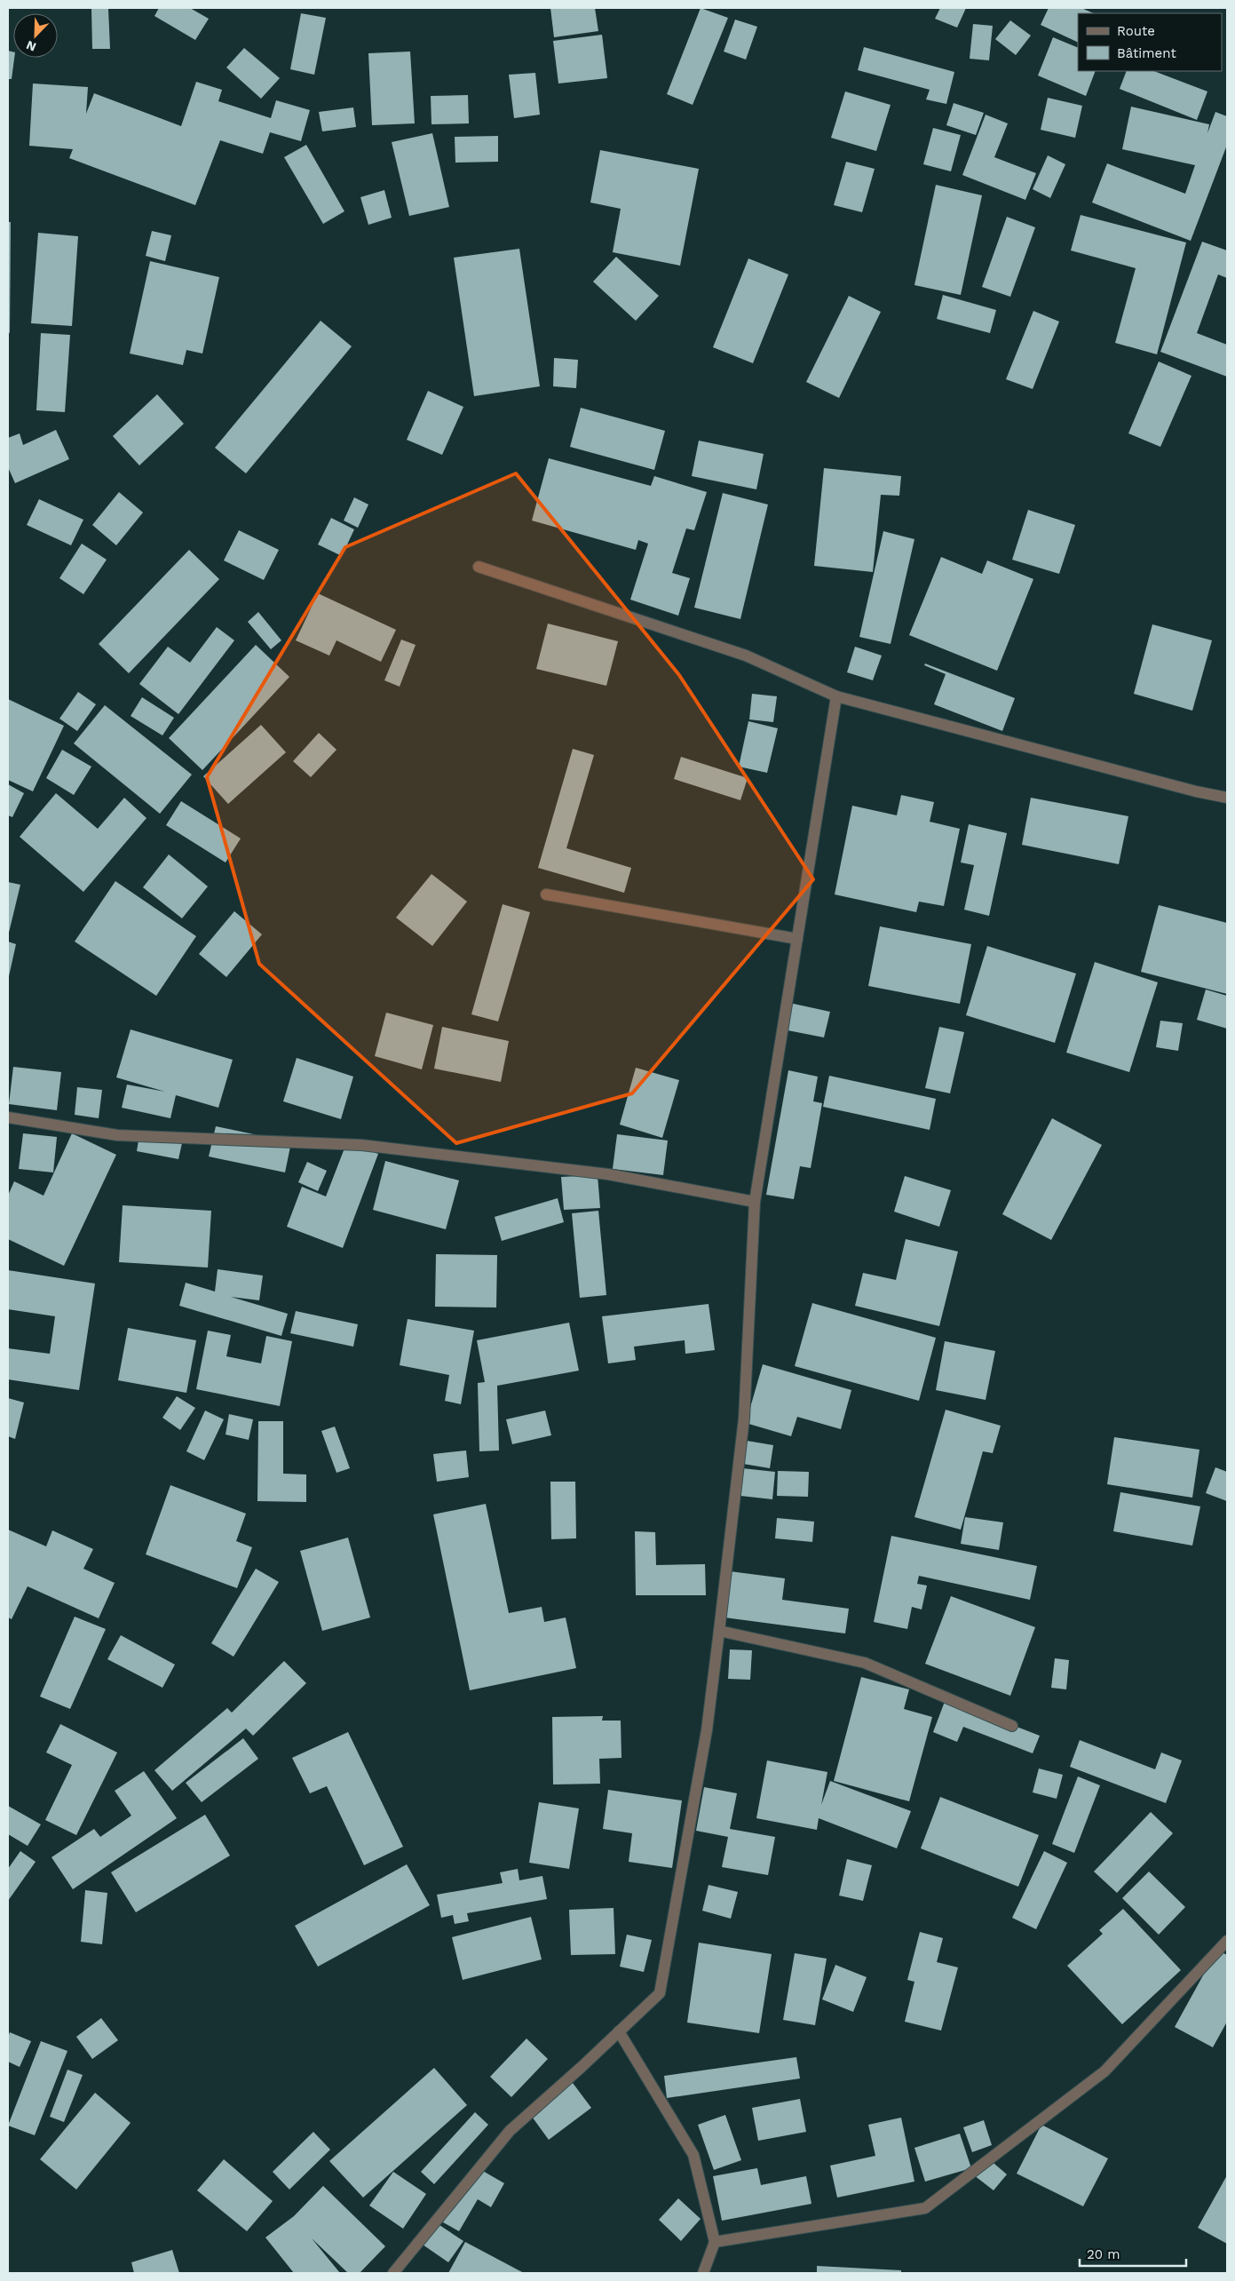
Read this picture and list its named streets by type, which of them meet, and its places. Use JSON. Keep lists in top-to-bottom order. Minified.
{"legend":["Route","Bâtiment"],"scale_bar":"20 m","north":"bottom left"}
